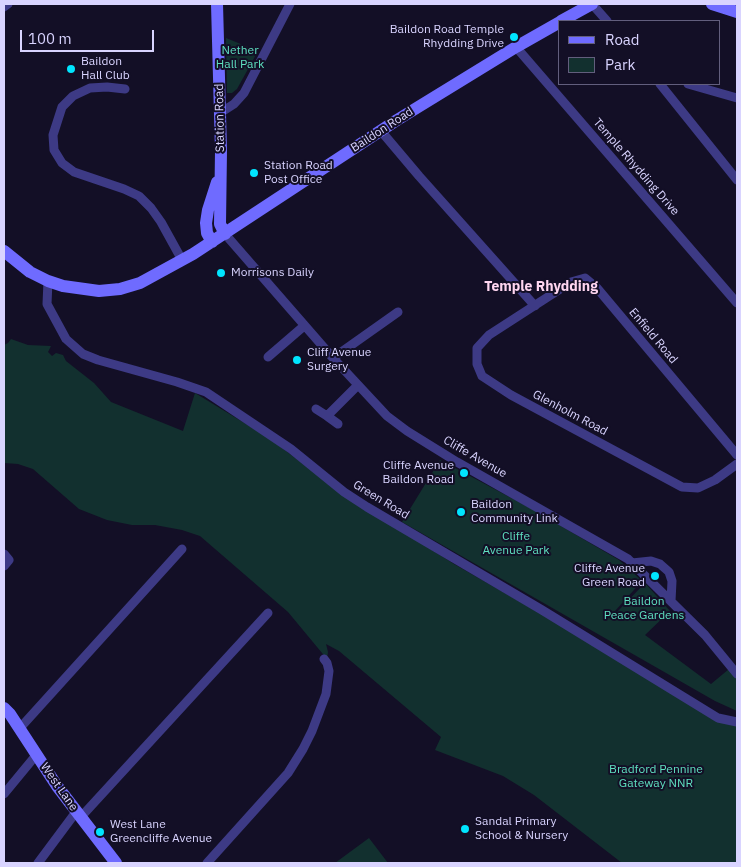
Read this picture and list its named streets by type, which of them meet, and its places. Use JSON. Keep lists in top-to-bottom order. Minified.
{"streets":{"main road":["Station Road","Baildon Road","West Lane"],"street":["Temple Rhydding Drive","Enfield Road","Glenholm Road","Cliffe Avenue","Green Road"]},"crossings":[["Station Road","Baildon Road"],["Station Road","Cliffe Avenue"],["Baildon Road","Temple Rhydding Drive"],["Baildon Road","Cliffe Avenue"],["Baildon Road","Green Road"],["Enfield Road","Glenholm Road"]],"districts":["Temple Rhydding"],"parks":["Nether Hall Park","Cliffe Avenue Park","Baildon Peace Gardens","Bradford Pennine Gateway NNR"],"places":["Baildon Road Temple Rhydding Drive","Baildon Hall Club","Station Road Post Office","Morrisons Daily","Cliff Avenue Surgery","Cliffe Avenue Baildon Road","Baildon Community Link","Cliffe Avenue Green Road","Sandal Primary School & Nursery","West Lane Greencliffe Avenue"],"legend":["Road","Park"],"scale_bar":"100 m"}
